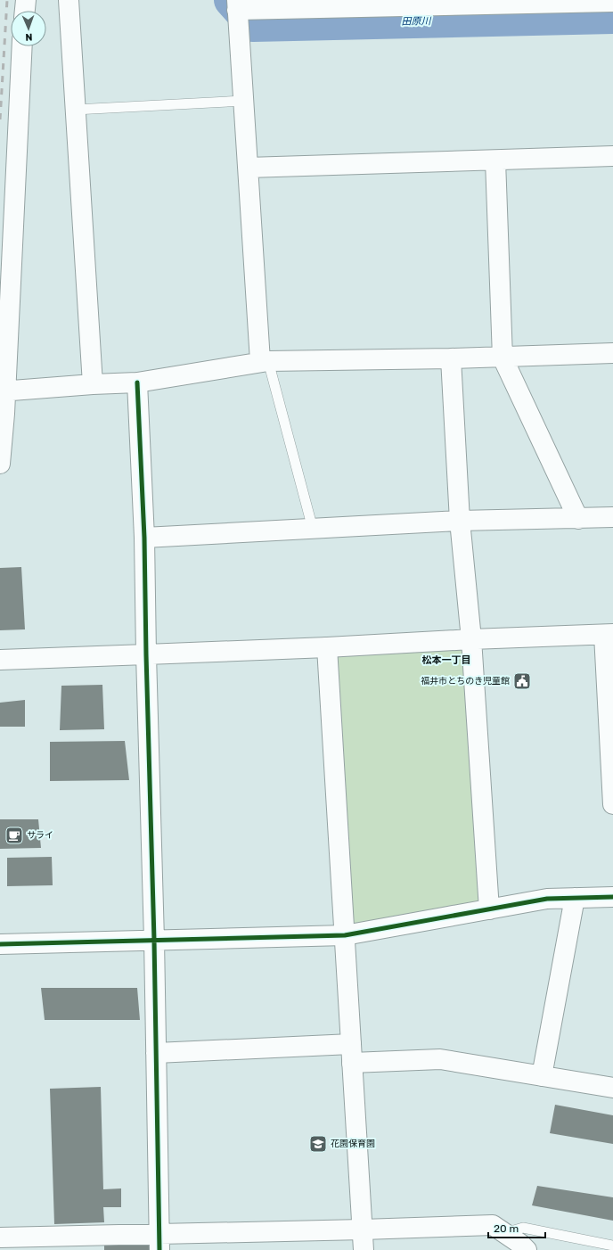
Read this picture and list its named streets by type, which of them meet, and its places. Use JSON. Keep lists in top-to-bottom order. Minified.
{"districts":["松本一丁目"],"water":["田原川"],"places":{"public building":["福井市とちのき児童館"],"cafe":["サライ"],"school or university":["花園保育園"]},"scale_bar":"20 m","north":"bottom"}
